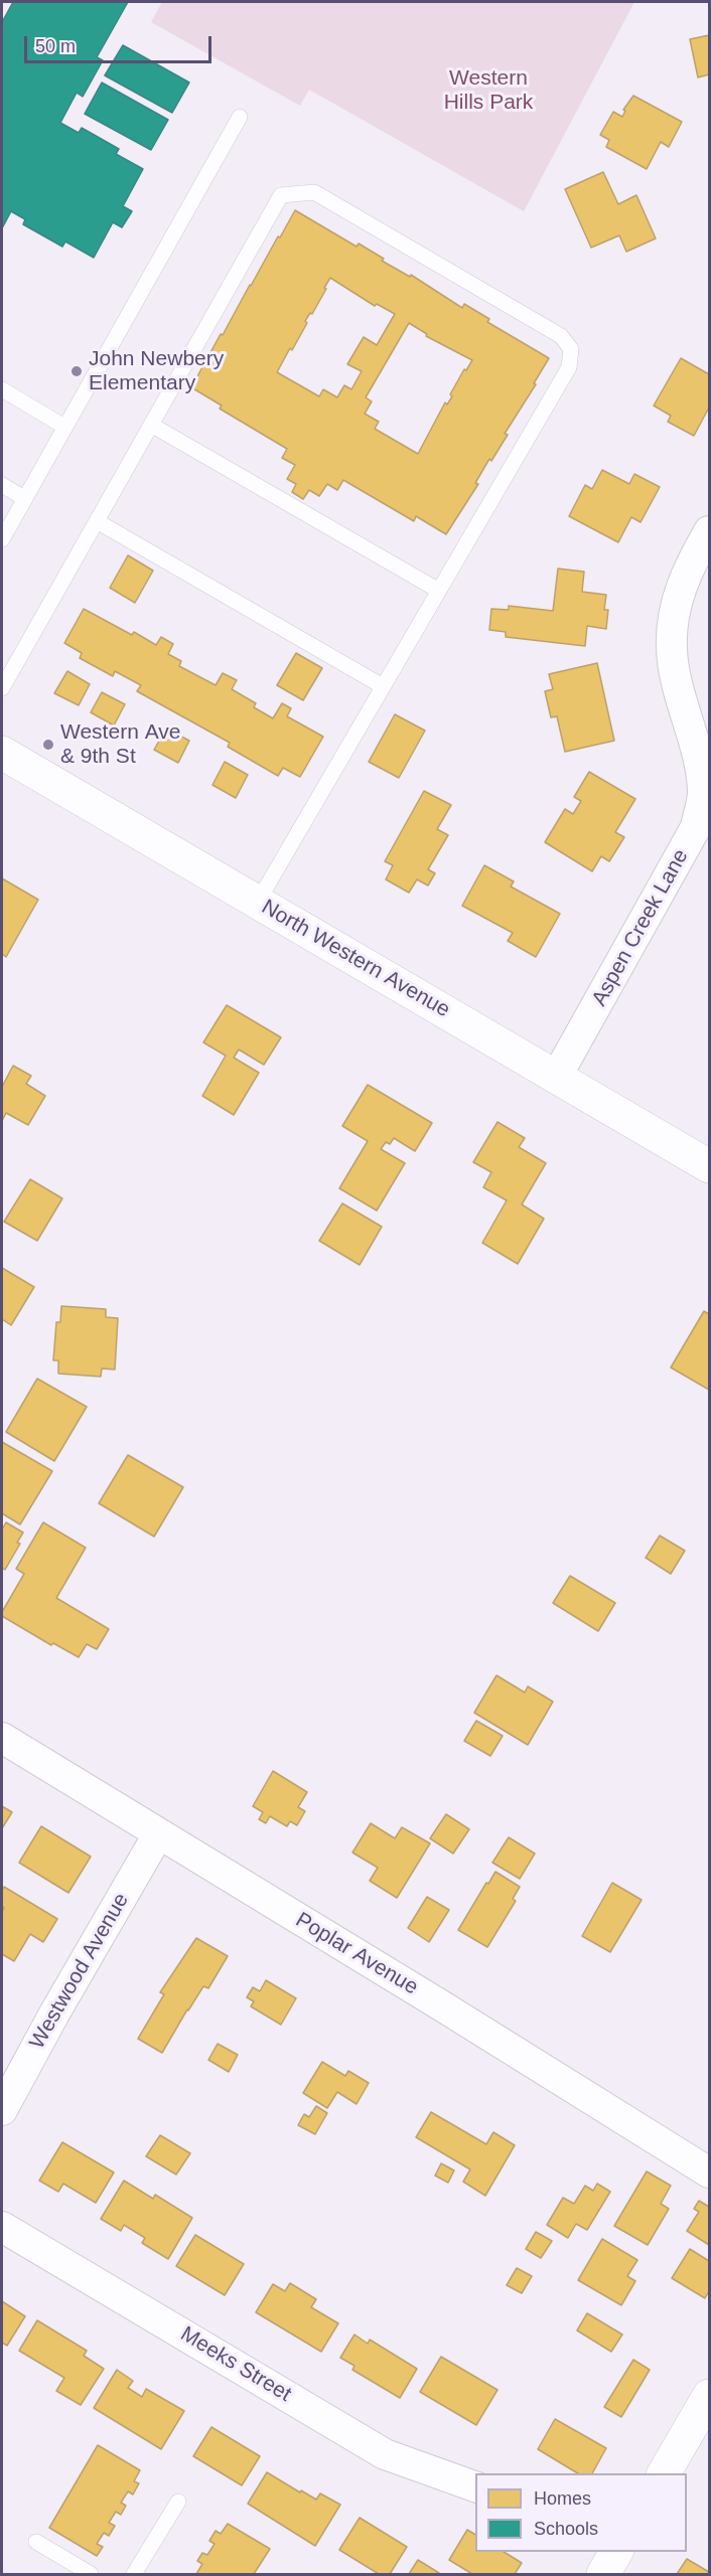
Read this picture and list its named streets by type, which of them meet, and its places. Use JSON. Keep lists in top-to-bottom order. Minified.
{"streets":{"main road":["North Western Avenue"],"street":["Aspen Creek Lane","Poplar Avenue","Westwood Avenue","Meeks Street"]},"crossings":[["Aspen Creek Lane","North Western Avenue"],["Poplar Avenue","Westwood Avenue"]],"parks":["Western Hills Park"],"places":["John Newbery Elementary","Western Ave & 9th St"],"legend":["Homes","Schools"],"scale_bar":"50 m"}
